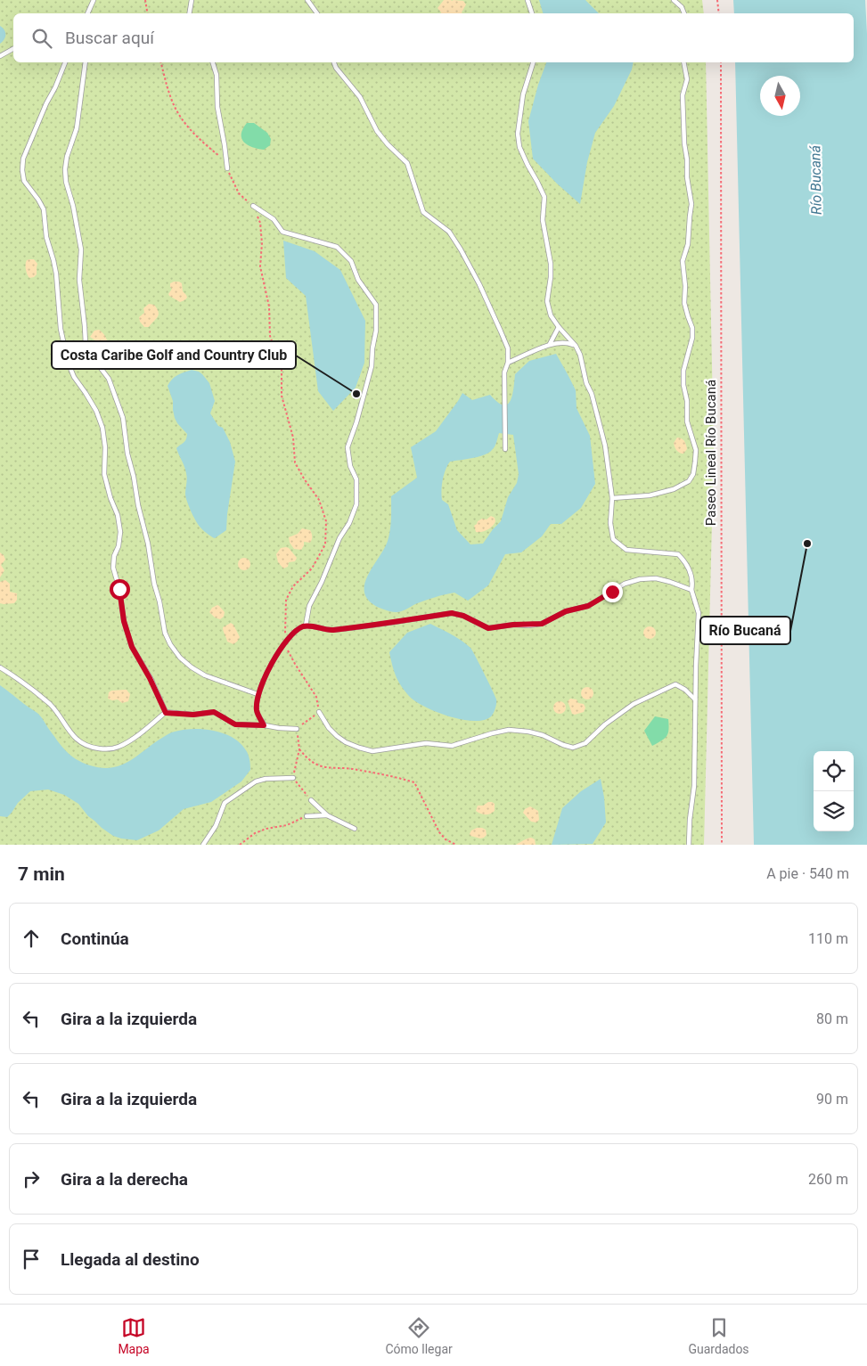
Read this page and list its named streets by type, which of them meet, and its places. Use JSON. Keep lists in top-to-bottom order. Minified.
{"streets":{"path":["Paseo Lineal Río Bucaná"]},"water":["Río Bucaná"],"places":["Costa Caribe Golf and Country Club","Río Bucaná"],"north":"bottom","page":{"search":"Buscar aquí","heading":["7 min","A pie · 540 m"],"list":[["Continúa","110 m"],["Gira a la izquierda","80 m"],["Gira a la izquierda","90 m"],["Gira a la derecha","260 m"],"Llegada al destino"],"nav":["Mapa","Cómo llegar","Guardados"]}}
